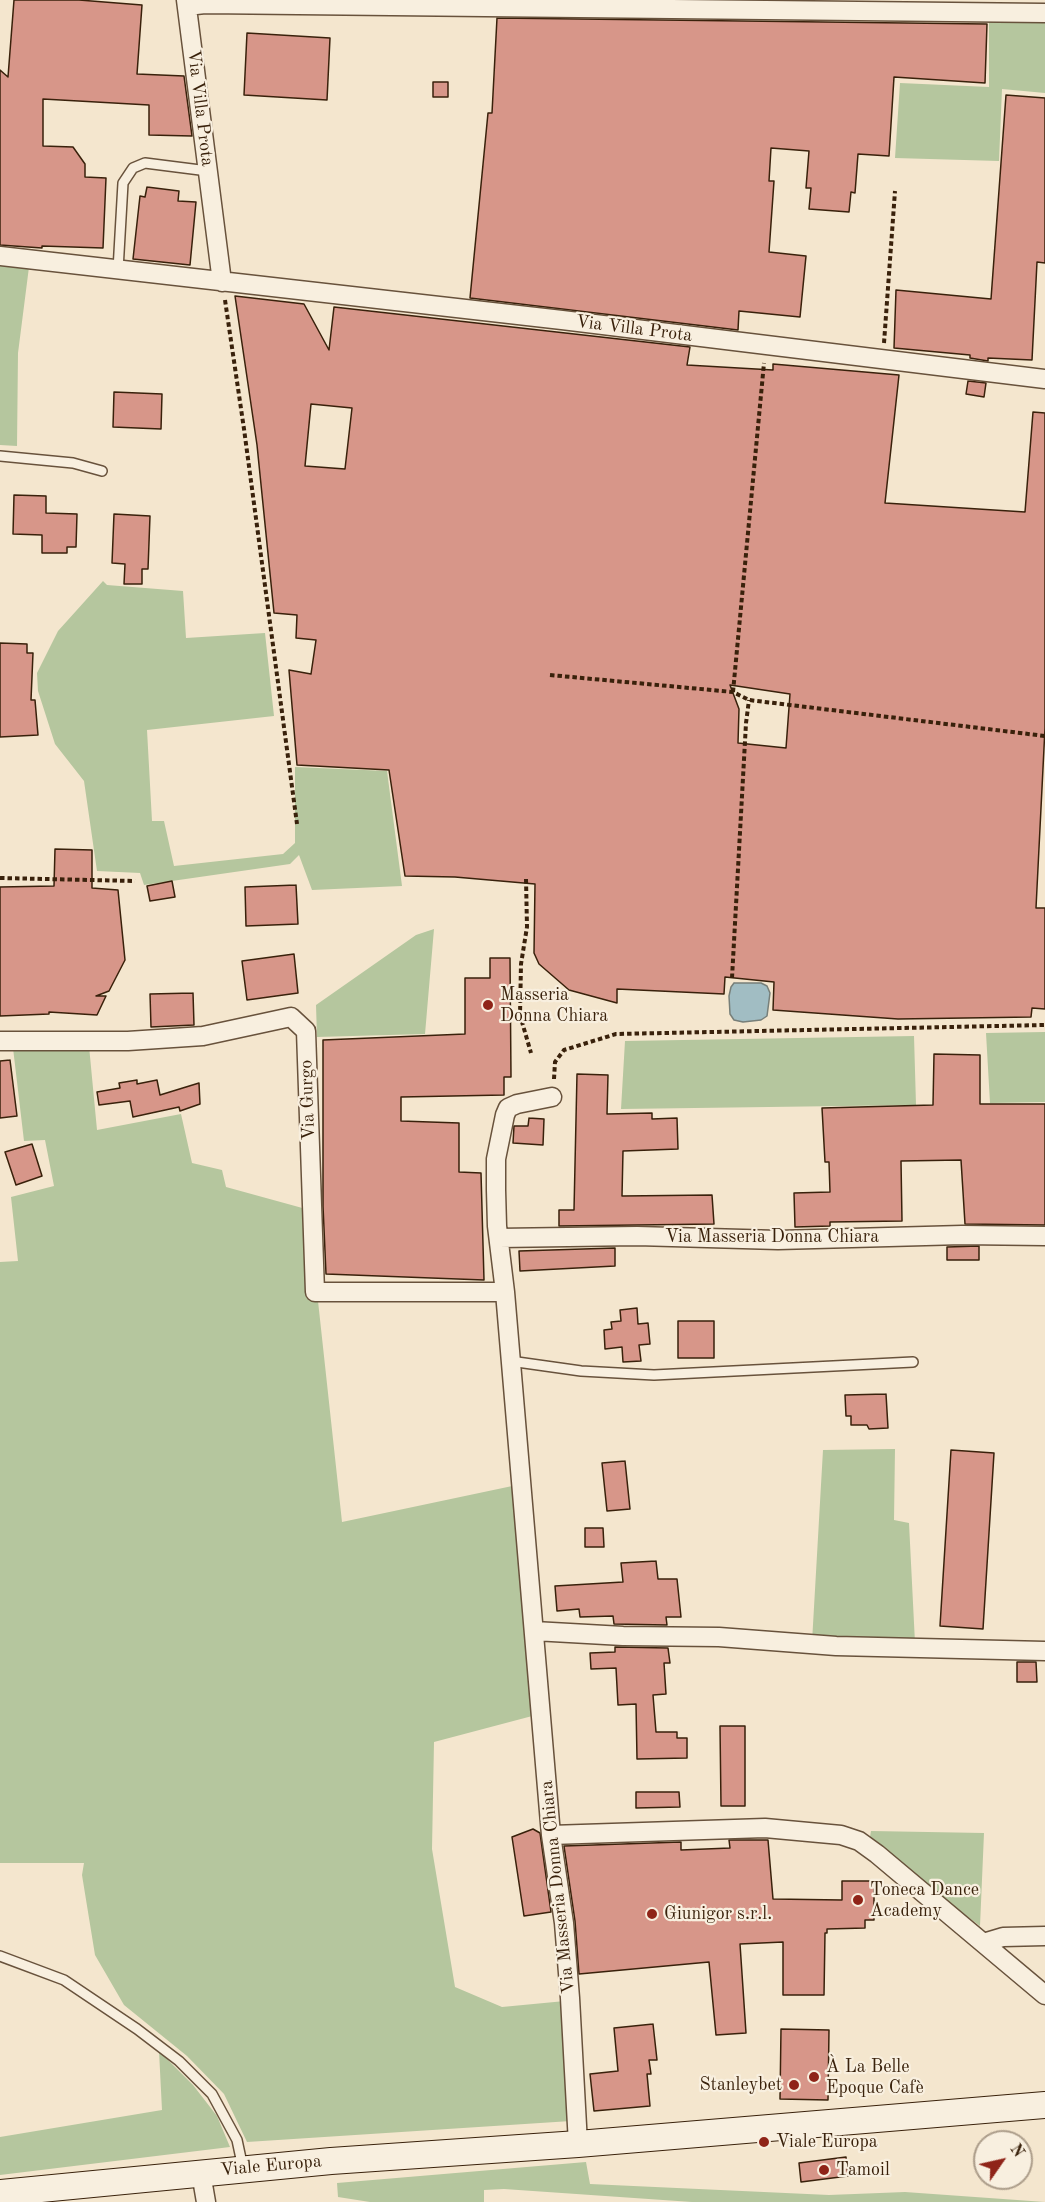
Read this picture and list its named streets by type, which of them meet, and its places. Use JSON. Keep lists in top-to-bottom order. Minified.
{"streets":{"street":["Via Villa Prota","Via Gurgo","Via Masseria Donna Chiara","Viale Europa"]},"crossings":[["Via Gurgo","Via Masseria Donna Chiara"],["Via Masseria Donna Chiara","Viale Europa"]],"places":["Masseria Donna Chiara","Toneca Dance Academy","Giunigor s.r.l.","À La Belle Epoque Cafè","Stanleybet","Viale Europa","Tamoil"],"north":"top right"}
